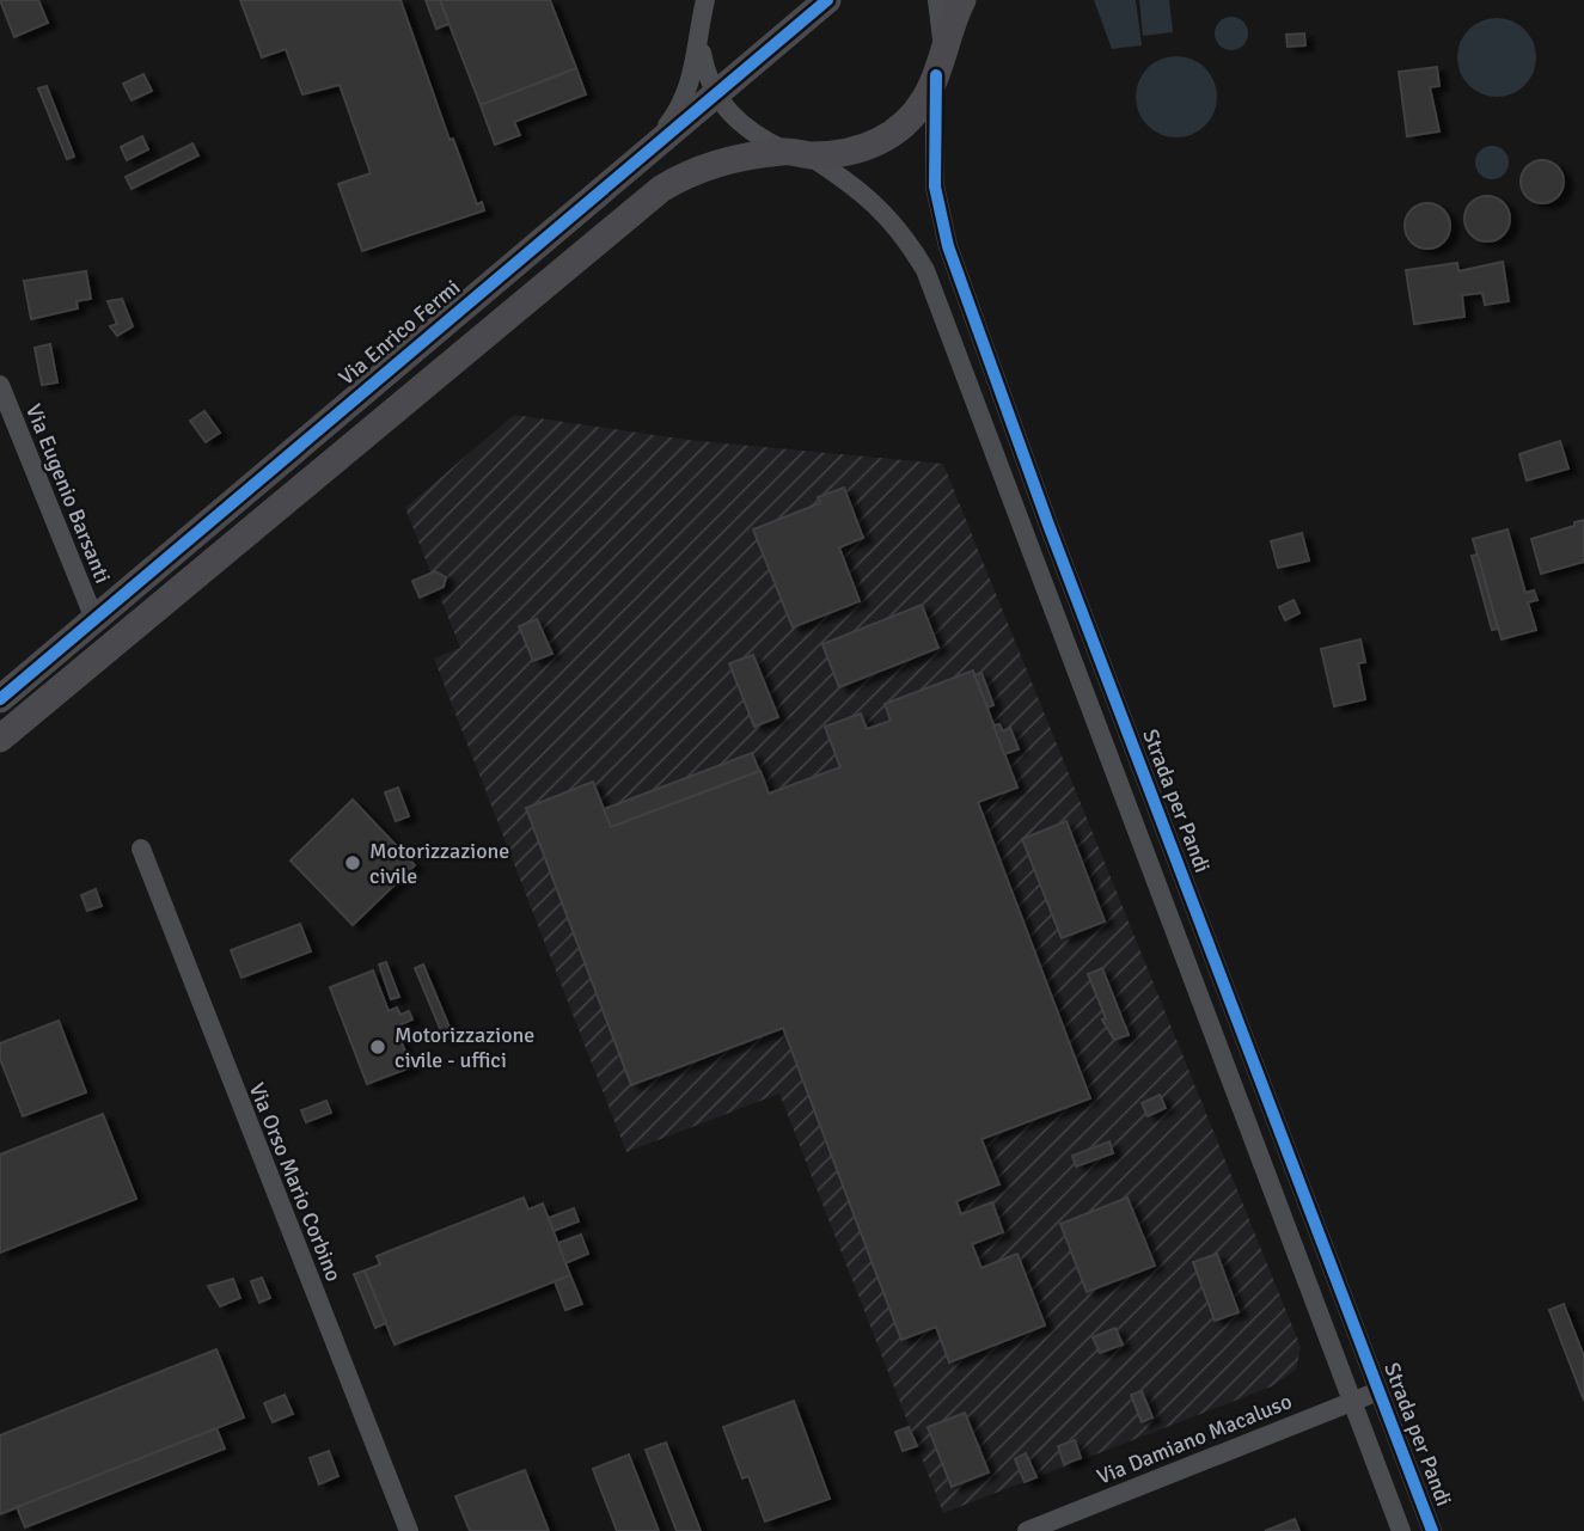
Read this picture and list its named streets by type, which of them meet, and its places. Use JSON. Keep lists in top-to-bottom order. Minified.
{"streets":{"street":["Via Enrico Fermi","Via Eugenio Barsanti","Strada per Pandi","Via Orso Mario Corbino","Via Damiano Macaluso"]},"crossings":[["Via Enrico Fermi","Via Eugenio Barsanti"],["Strada per Pandi","Via Damiano Macaluso"]],"places":["Motorizzazione civile","Motorizzazione civile - uffici"]}
